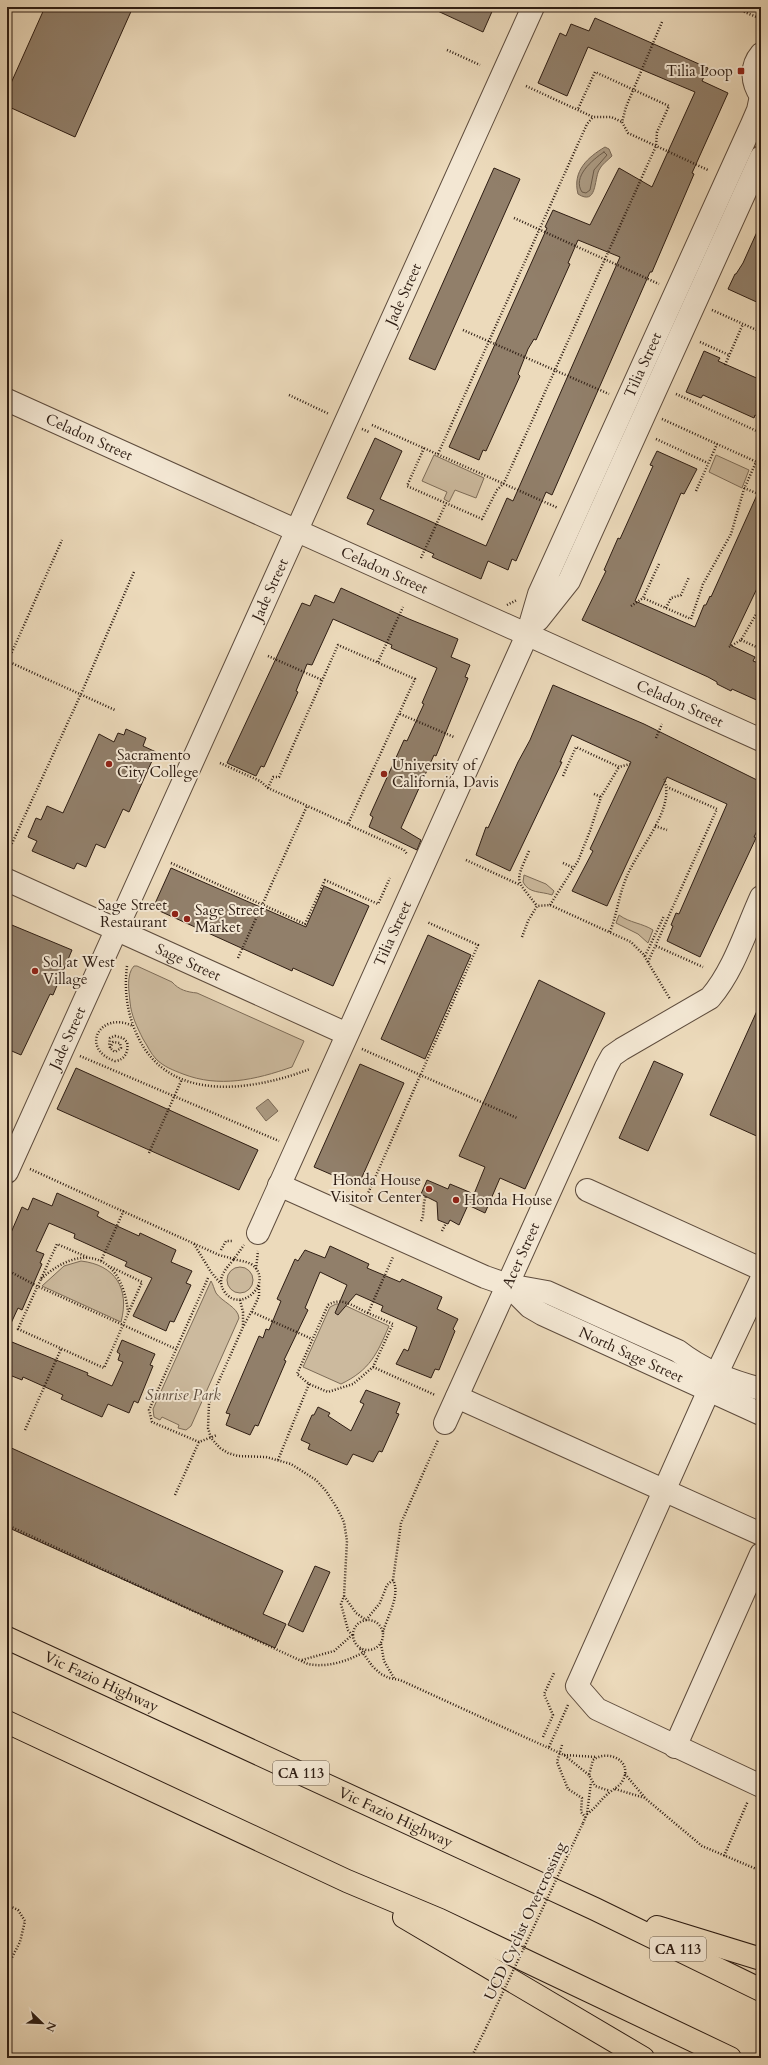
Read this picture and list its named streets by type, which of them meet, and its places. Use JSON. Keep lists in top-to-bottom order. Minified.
{"streets":{"highway":["Vic Fazio Highway","CA 113"],"street":["Jade Street","Tilia Street","Celadon Street","Sage Street","Acer Street","North Sage Street"],"path":["UCD Cyclist Overcrossing"]},"crossings":[["Jade Street","Celadon Street"],["Jade Street","Sage Street"],["Tilia Street","Celadon Street"],["Tilia Street","Sage Street"],["Tilia Street","North Sage Street"],["Acer Street","North Sage Street"]],"parks":["Sunrise Park"],"places":{"transit":["Tilia Loop"],"other":["Sacramento City College","University of California, Davis","Sage Street Restaurant","Sage Street Market","Sol at West Village","Honda House Visitor Center","Honda House"]},"north":"bottom right"}
